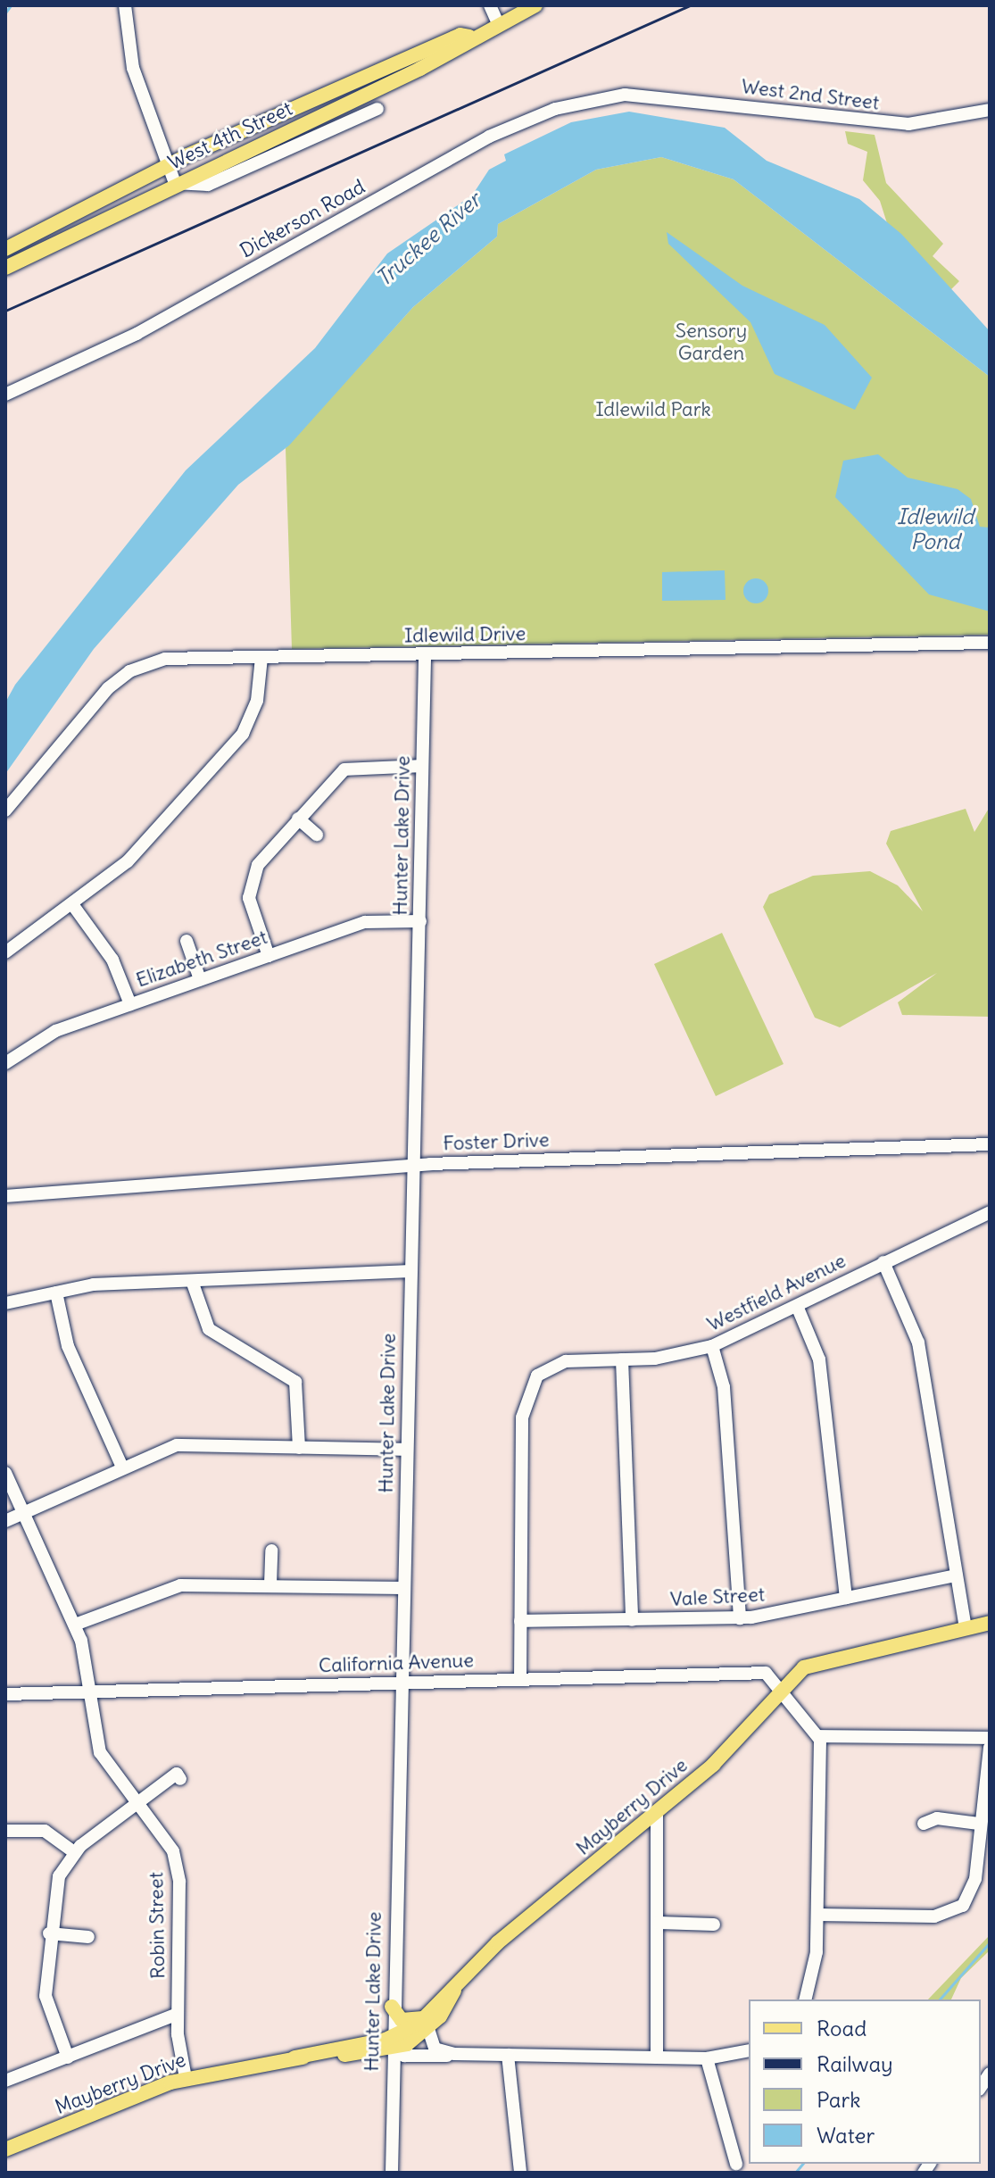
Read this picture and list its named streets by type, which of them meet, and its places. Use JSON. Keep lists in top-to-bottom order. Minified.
{"streets":{"main road":["West 4th Street","Mayberry Drive"],"street":["West 2nd Street","Dickerson Road","Idlewild Drive","Hunter Lake Drive","Elizabeth Street","Foster Drive","Westfield Avenue","Vale Street","California Avenue","Robin Street"]},"crossings":[["West 2nd Street","Dickerson Road"],["Idlewild Drive","Hunter Lake Drive"],["Hunter Lake Drive","Elizabeth Street"],["Hunter Lake Drive","Foster Drive"],["Hunter Lake Drive","California Avenue"],["Hunter Lake Drive","Mayberry Drive"],["Westfield Avenue","Vale Street"],["Westfield Avenue","California Avenue"],["California Avenue","Mayberry Drive"],["California Avenue","Robin Street"],["Mayberry Drive","Robin Street"]],"water":["Truckee River","Idlewild Pond"],"parks":["Sensory Garden","Idlewild Park"],"legend":["Road","Railway","Park","Water"]}
